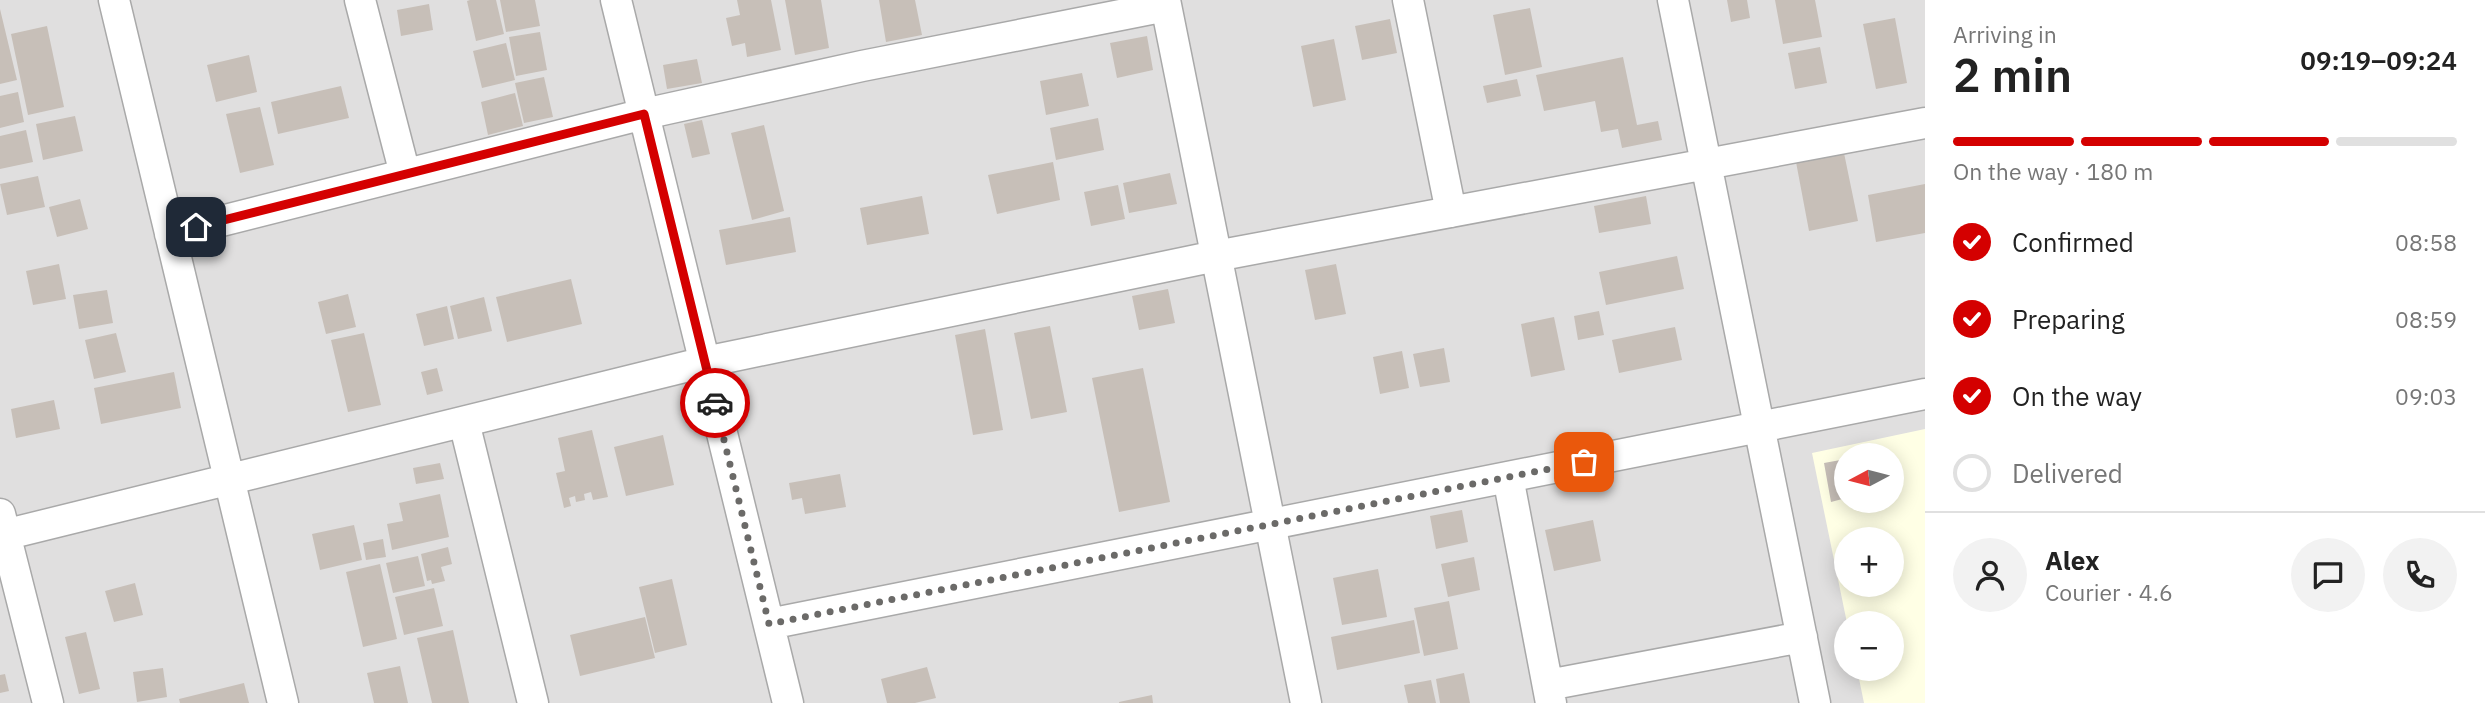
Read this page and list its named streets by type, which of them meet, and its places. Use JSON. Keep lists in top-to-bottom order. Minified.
{"north":"left","page":{"heading":["2 min","Arriving in","09:19–09:24"],"panel":["Alex","Courier · 4.6"],"bar":"On the way · 180 m","list":[["Confirmed","08:58"],["Preparing","08:59"],["On the way","09:03"],"Delivered"],"map_buttons":["+","−"]}}
